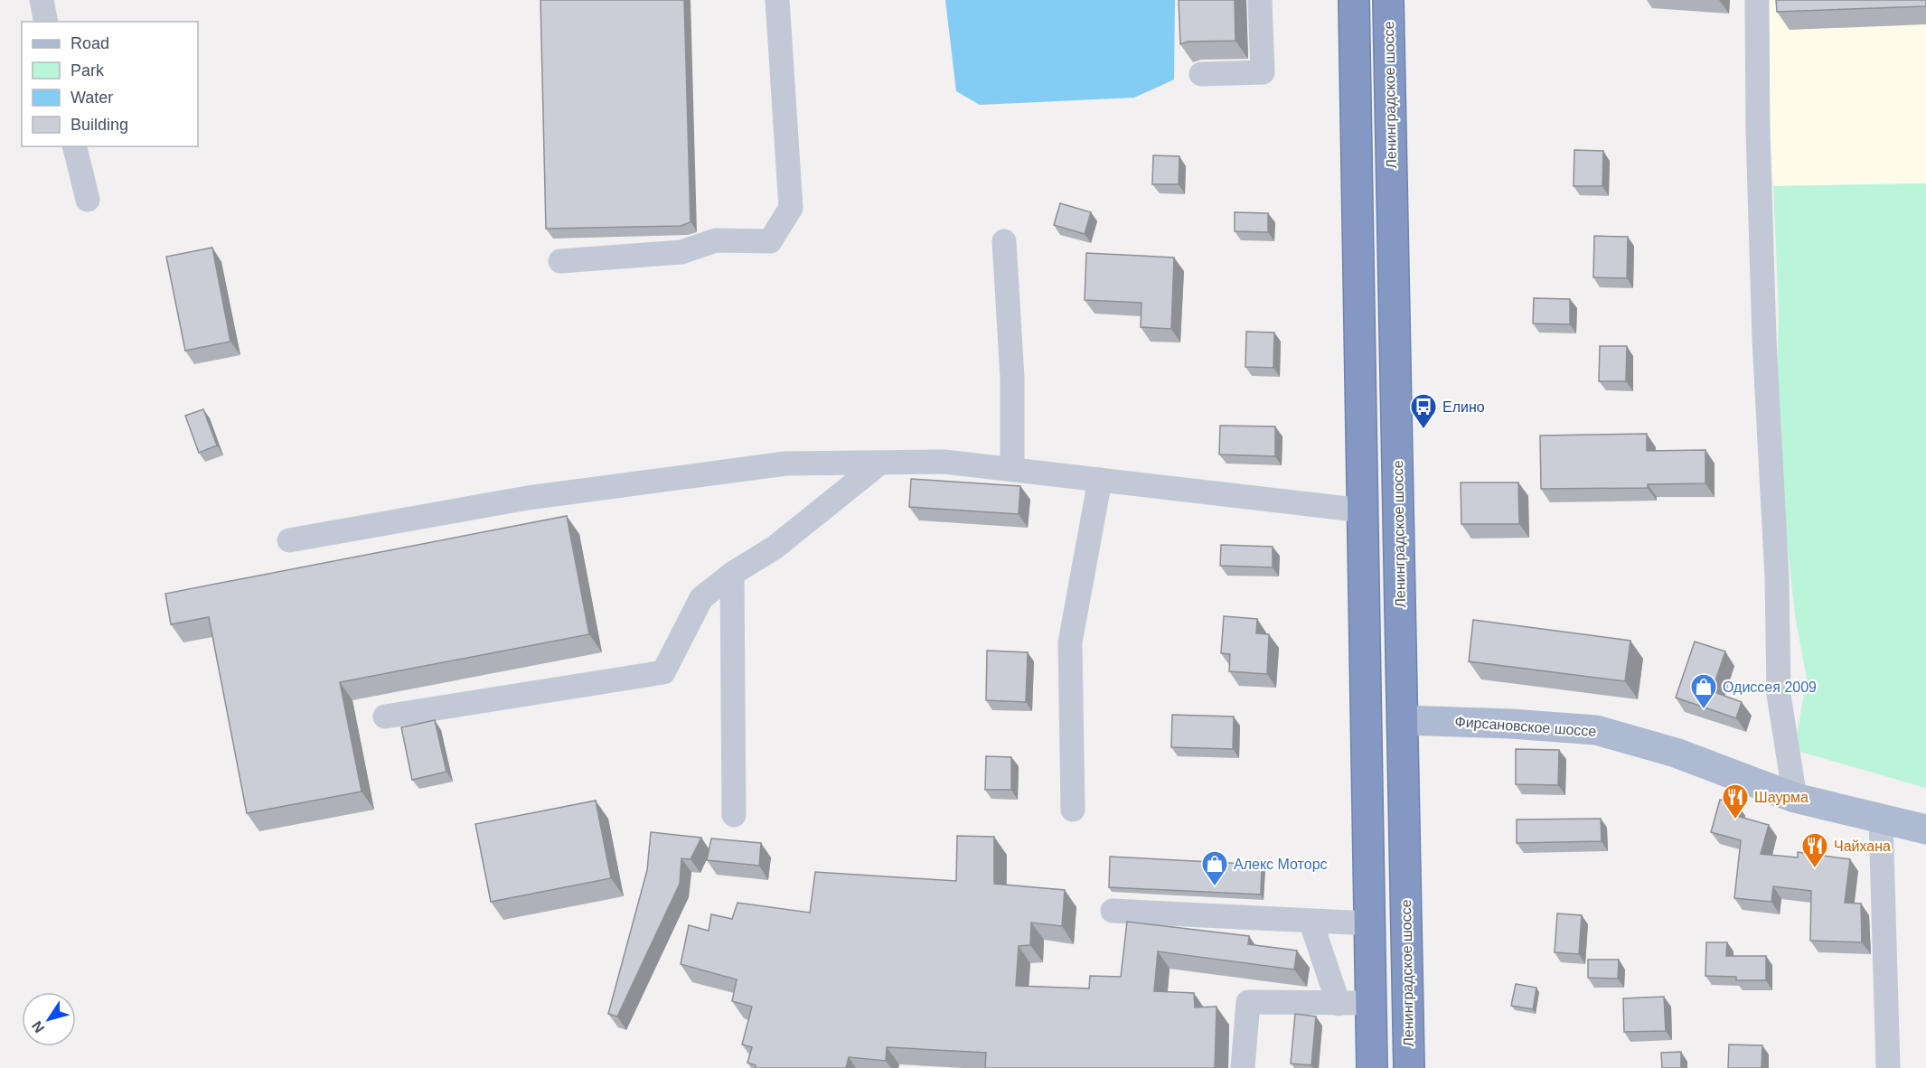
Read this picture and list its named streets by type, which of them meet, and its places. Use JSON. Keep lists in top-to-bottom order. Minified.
{"streets":{"highway":["Ленинградское шоссе"],"main road":["Фирсановское шоссе"]},"crossings":[["Ленинградское шоссе","Фирсановское шоссе"]],"places":{"bus stop":["Елино"],"shop":["Одиссея 2009","Алекс Моторс"],"restaurant":["Шаурма","Чайхана"]},"legend":["Road","Park","Water","Building"],"north":"bottom left"}
